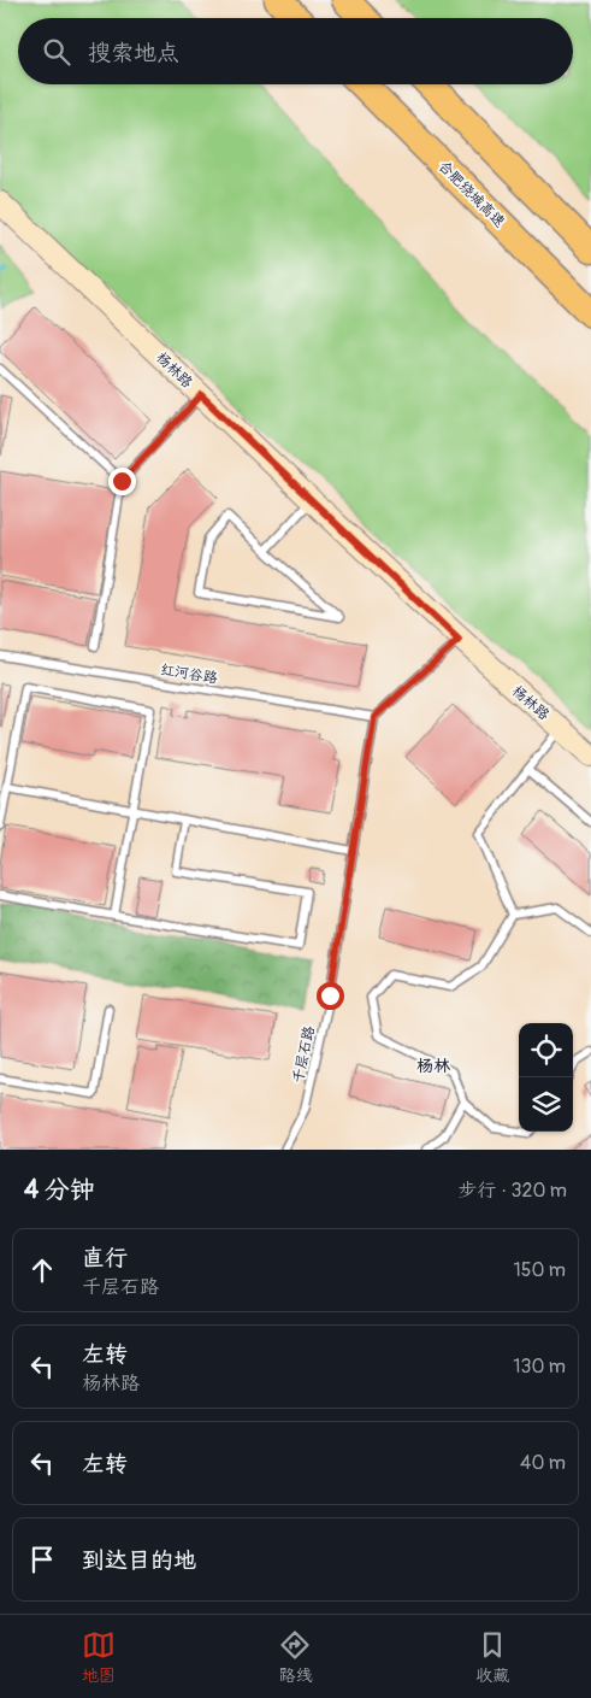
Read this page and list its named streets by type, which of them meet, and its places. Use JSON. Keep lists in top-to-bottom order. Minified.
{"streets":{"highway":["合肥绕城高速"],"street":["杨林路"],"lane":["红河谷路","千层石路"]},"crossings":[["红河谷路","千层石路"]],"districts":["杨林"],"page":{"search":"搜索地点","heading":["4 分钟","步行 · 320 m"],"list":[["直行","千层石路","150 m"],["左转","杨林路","130 m"],["左转","40 m"],"到达目的地"],"nav":["地图","路线","收藏"]}}
